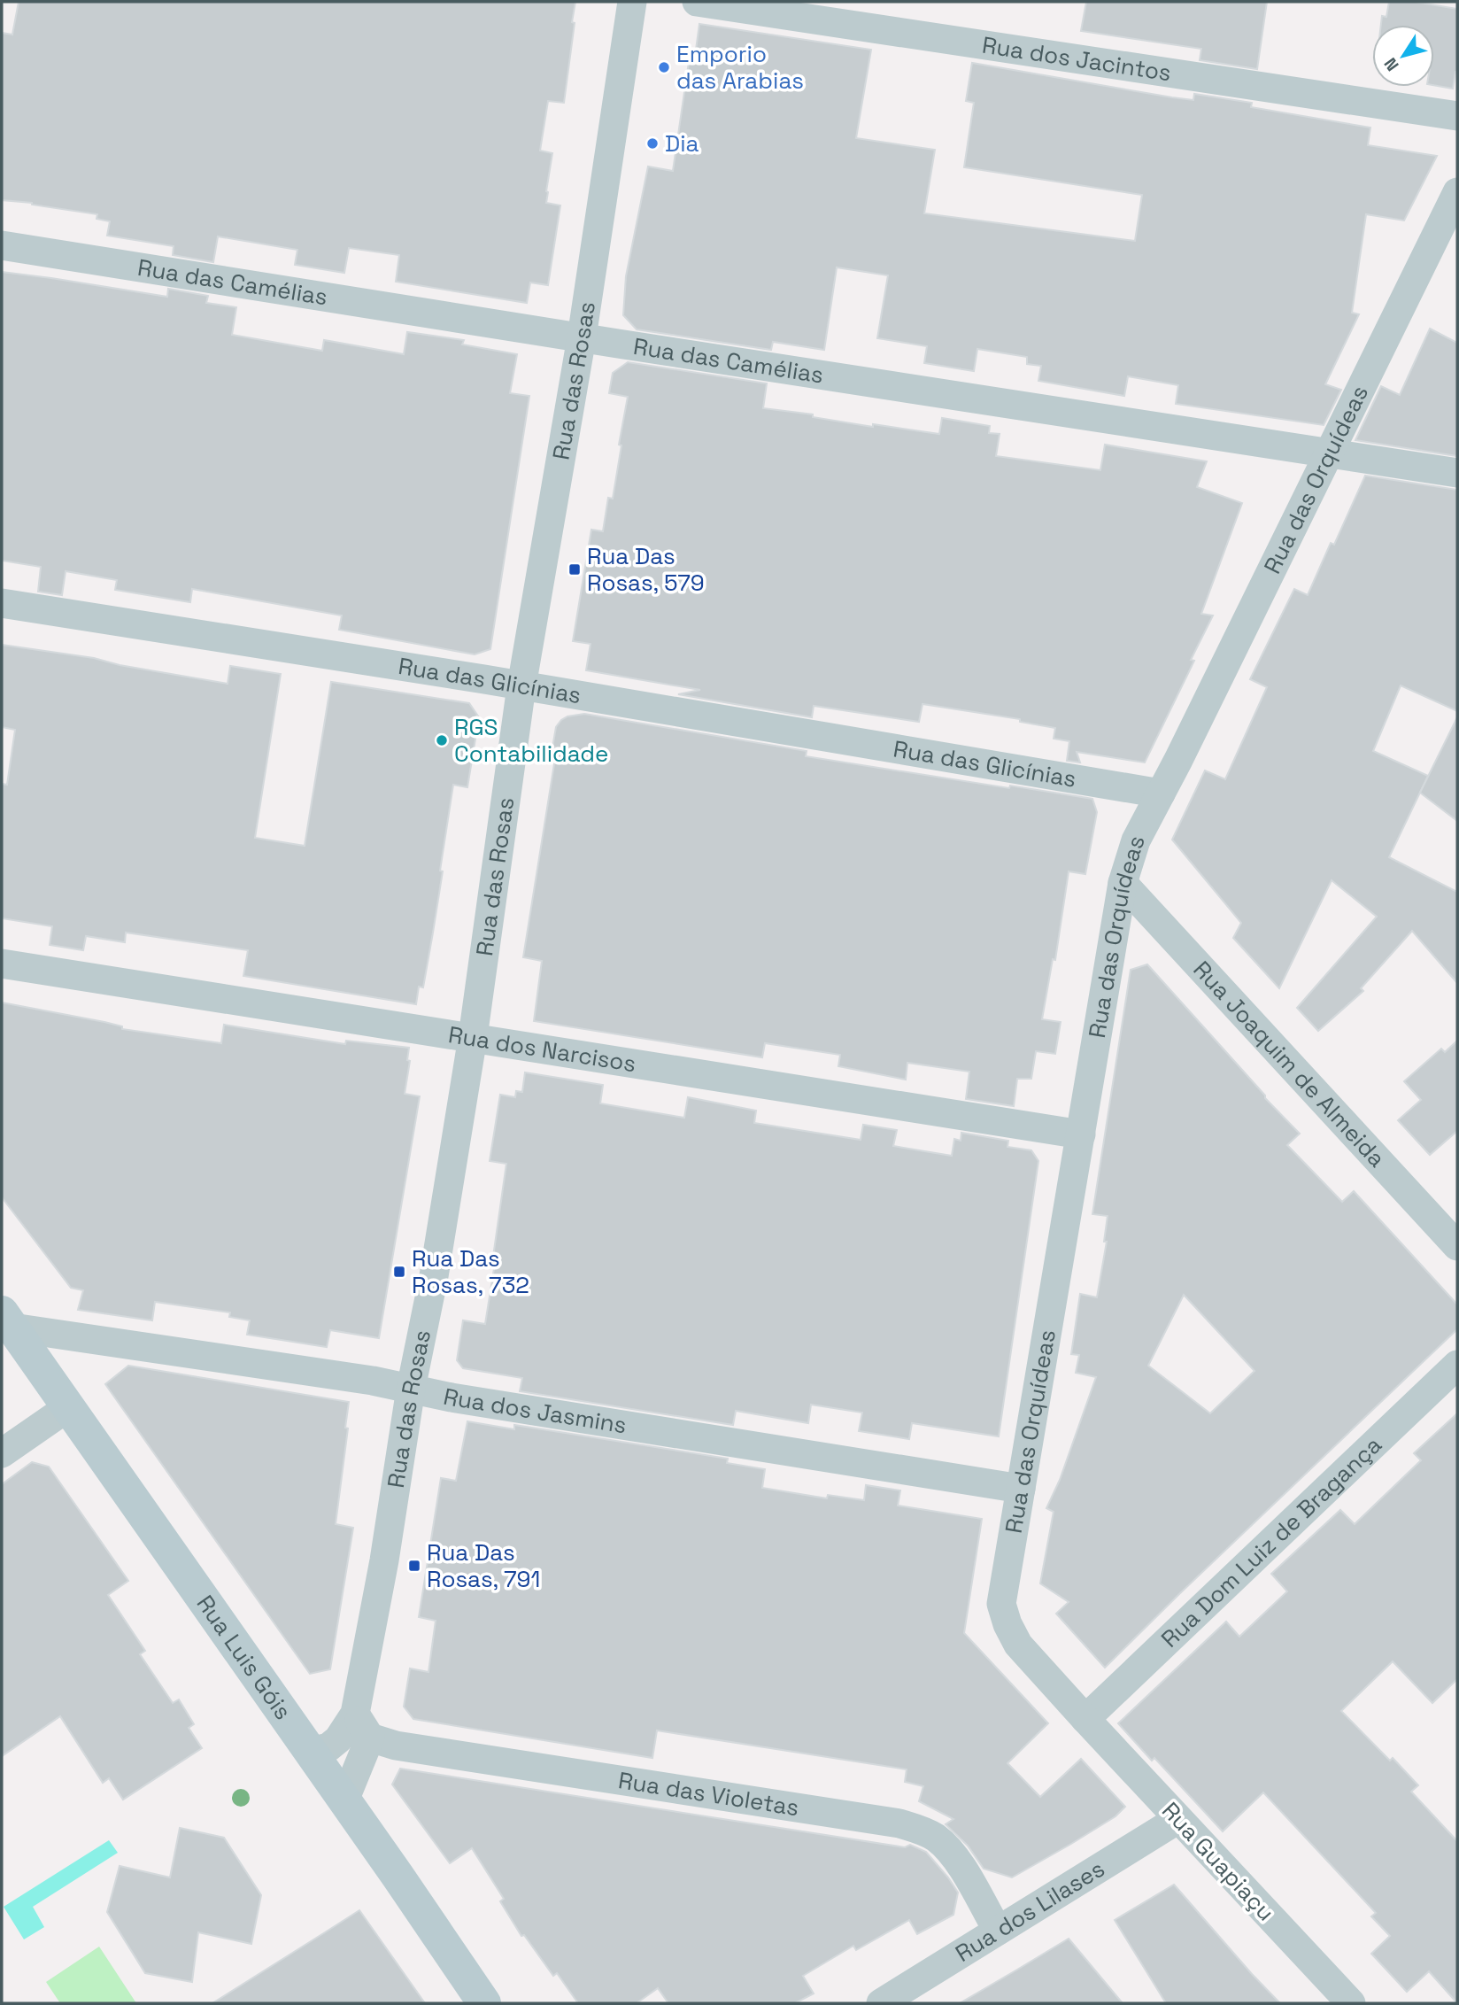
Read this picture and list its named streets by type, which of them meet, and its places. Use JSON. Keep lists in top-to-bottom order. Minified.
{"streets":{"street":["Rua dos Jacintos","Rua das Camélias","Rua das Rosas","Rua das Orquídeas","Rua das Glicínias","Rua dos Narcisos","Rua Joaquim de Almeida","Rua dos Jasmins","Rua Dom Luiz de Bragança","Rua Luis Góis","Rua das Violetas","Rua Guapiaçu","Rua dos Lilases"]},"crossings":[["Rua das Camélias","Rua das Rosas"],["Rua das Camélias","Rua das Orquídeas"],["Rua das Rosas","Rua das Glicínias"],["Rua das Rosas","Rua dos Narcisos"],["Rua das Rosas","Rua dos Jasmins"],["Rua das Rosas","Rua Luis Góis"],["Rua das Rosas","Rua das Violetas"],["Rua das Orquídeas","Rua das Glicínias"],["Rua das Orquídeas","Rua dos Narcisos"],["Rua das Orquídeas","Rua Joaquim de Almeida"],["Rua das Orquídeas","Rua dos Jasmins"],["Rua das Orquídeas","Rua Dom Luiz de Bragança"],["Rua das Orquídeas","Rua Guapiaçu"],["Rua dos Jasmins","Rua Luis Góis"],["Rua Dom Luiz de Bragança","Rua Guapiaçu"],["Rua das Violetas","Rua dos Lilases"],["Rua Guapiaçu","Rua dos Lilases"]],"places":{"other":["Emporio das Arabias","Dia","RGS Contabilidade"],"transit":["Rua Das Rosas, 579","Rua Das Rosas, 732","Rua Das Rosas, 791"]},"north":"bottom left"}
